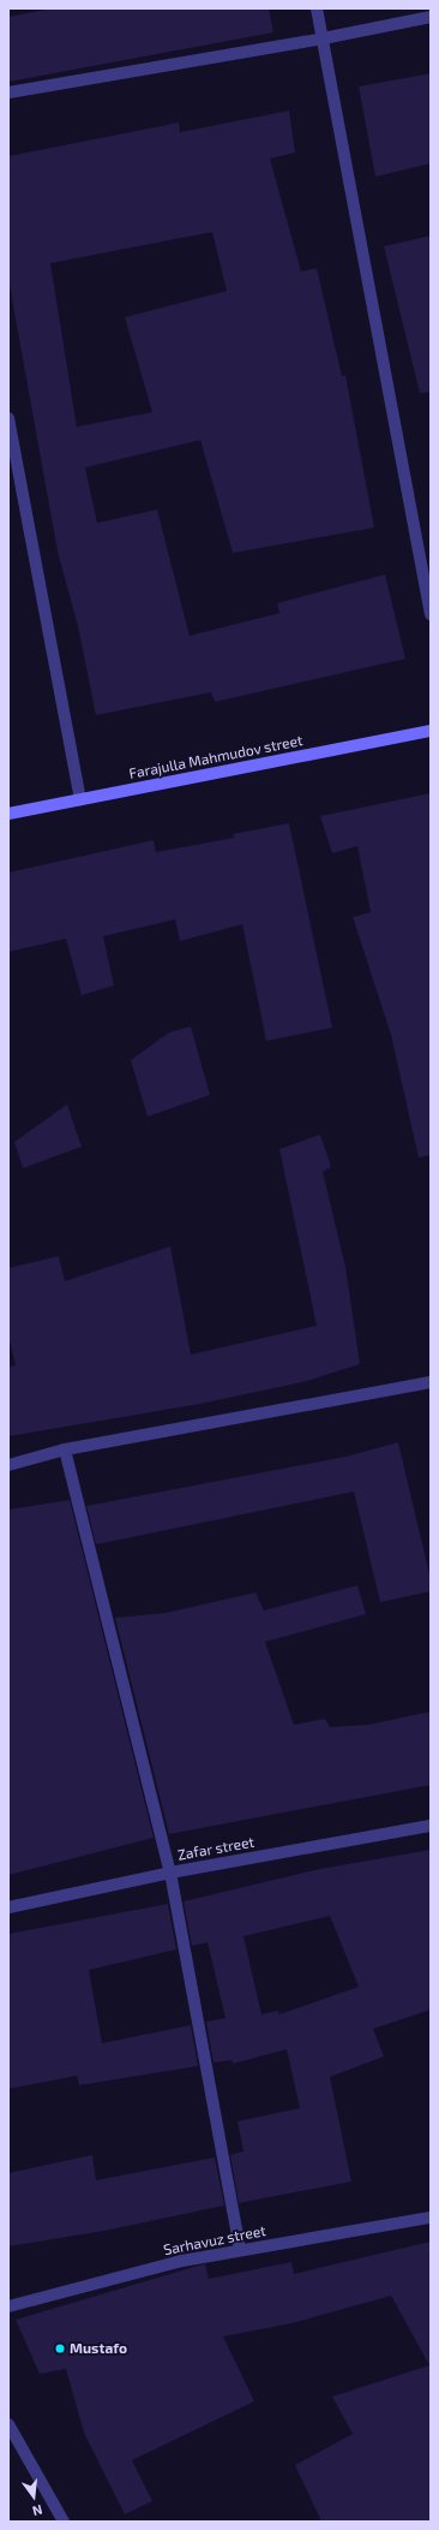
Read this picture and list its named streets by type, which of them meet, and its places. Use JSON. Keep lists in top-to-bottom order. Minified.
{"streets":{"main road":["Farajulla Mahmudov street"],"street":["Zafar street","Sarhavuz street"]},"places":["Mustafo"],"north":"bottom"}
